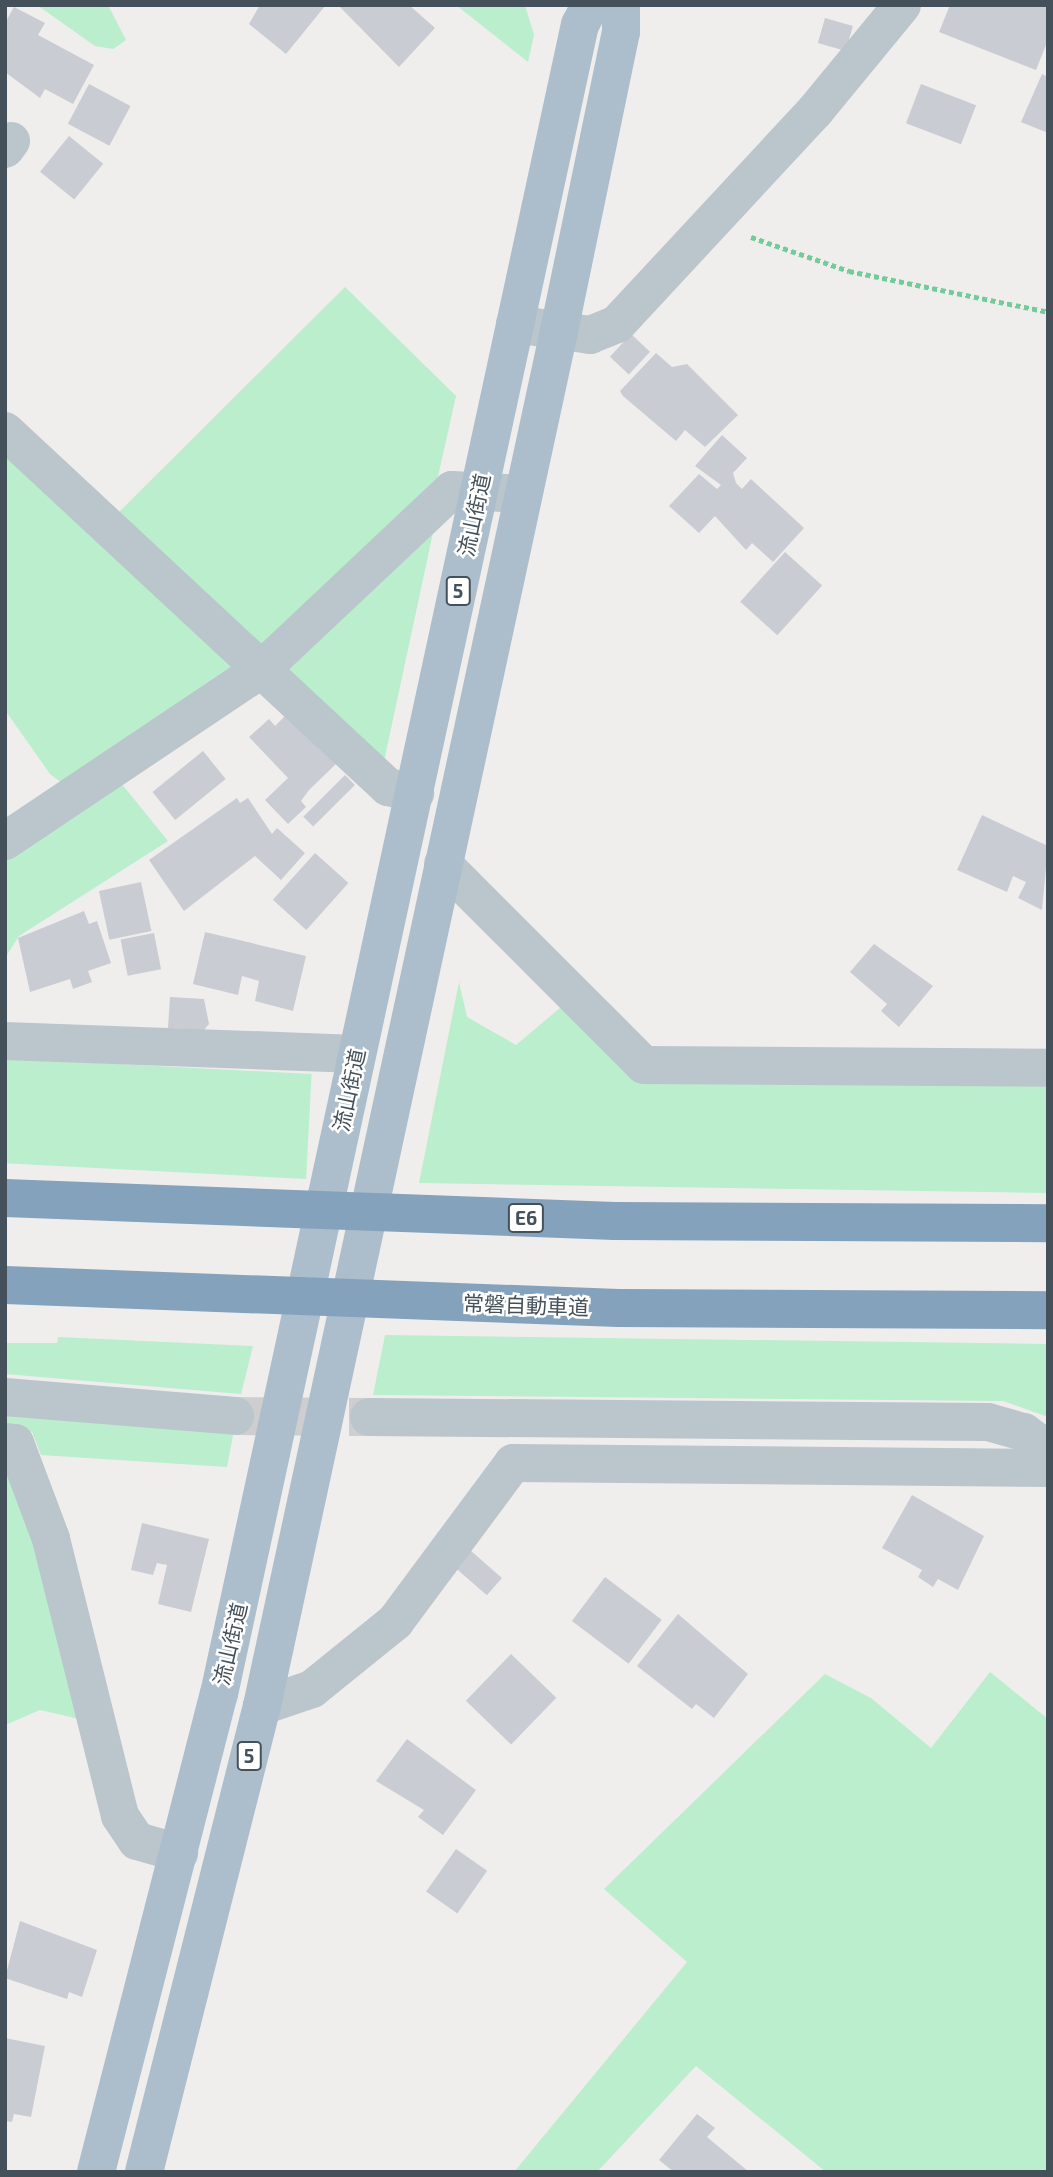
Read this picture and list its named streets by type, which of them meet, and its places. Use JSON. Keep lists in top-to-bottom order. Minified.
{"streets":{"highway":["E6","常磐自動車道"],"main road":["流山街道","5"]}}
